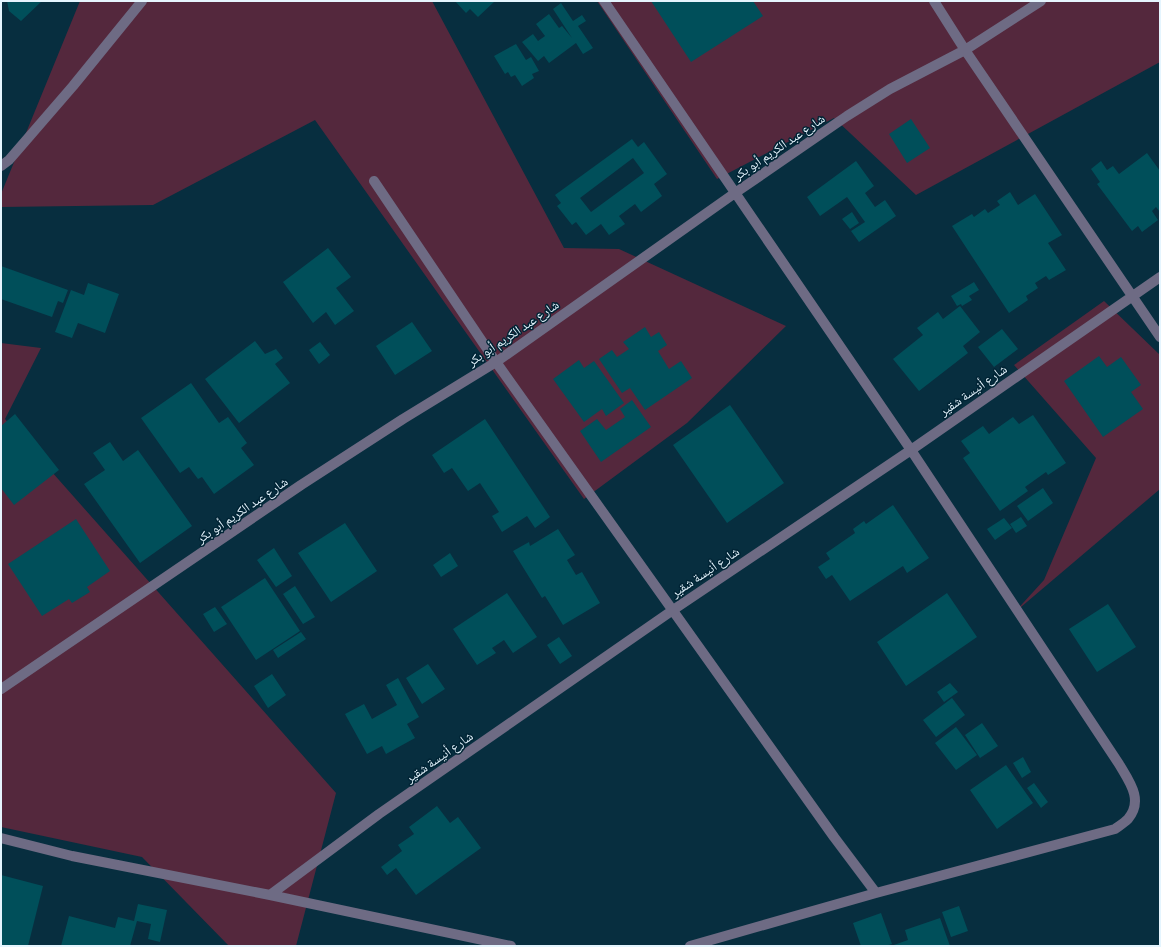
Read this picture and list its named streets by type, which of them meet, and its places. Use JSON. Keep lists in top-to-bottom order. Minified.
{"streets":{"street":["شارع عبد الكريم أبو بكر","شارع أنيسة شقير"]}}
